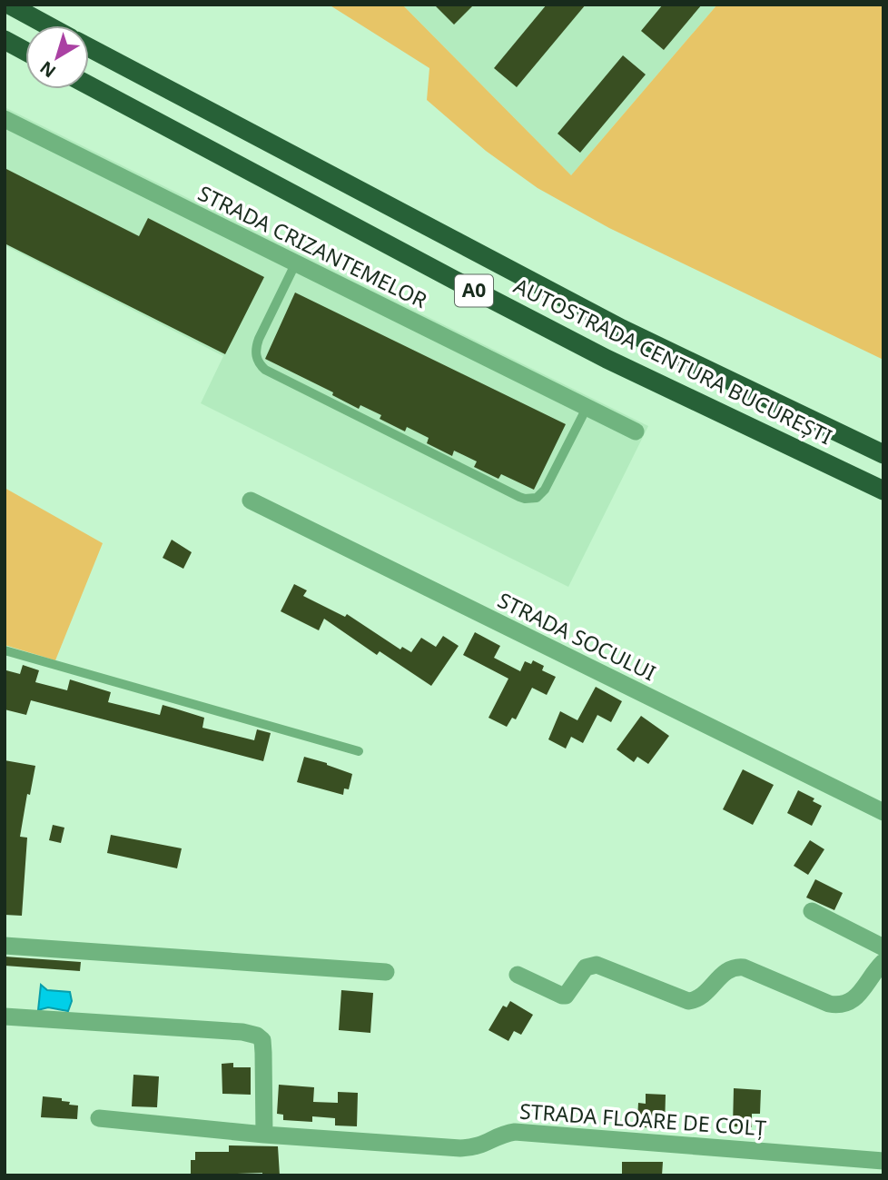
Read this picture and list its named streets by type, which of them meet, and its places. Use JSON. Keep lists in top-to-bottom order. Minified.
{"streets":{"highway":["A0","AUTOSTRADA CENTURA BUCUREȘTI"],"street":["STRADA CRIZANTEMELOR","STRADA SOCULUI","STRADA FLOARE DE COLȚ"]},"north":"bottom left"}
